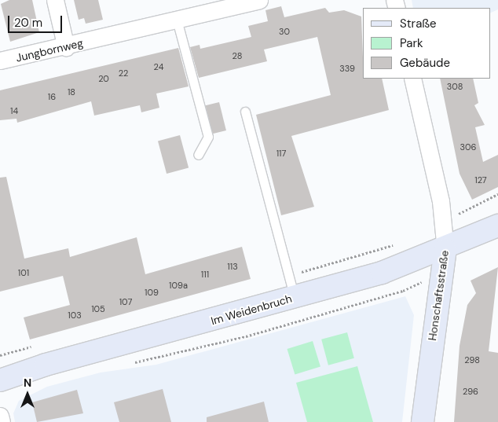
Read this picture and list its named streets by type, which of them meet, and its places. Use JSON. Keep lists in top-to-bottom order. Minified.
{"streets":{"street":["Jungbornweg","Honschaftsstraße","Im Weidenbruch"]},"crossings":[["Honschaftsstraße","Im Weidenbruch"]],"house_numbers":["30","28","24","339","22","20","308","18","16","14","306","117","127","113","101","111","109a","109","107","105","103","298","296"],"legend":["Straße","Park","Gebäude"],"scale_bar":"20 m","north":"top"}
